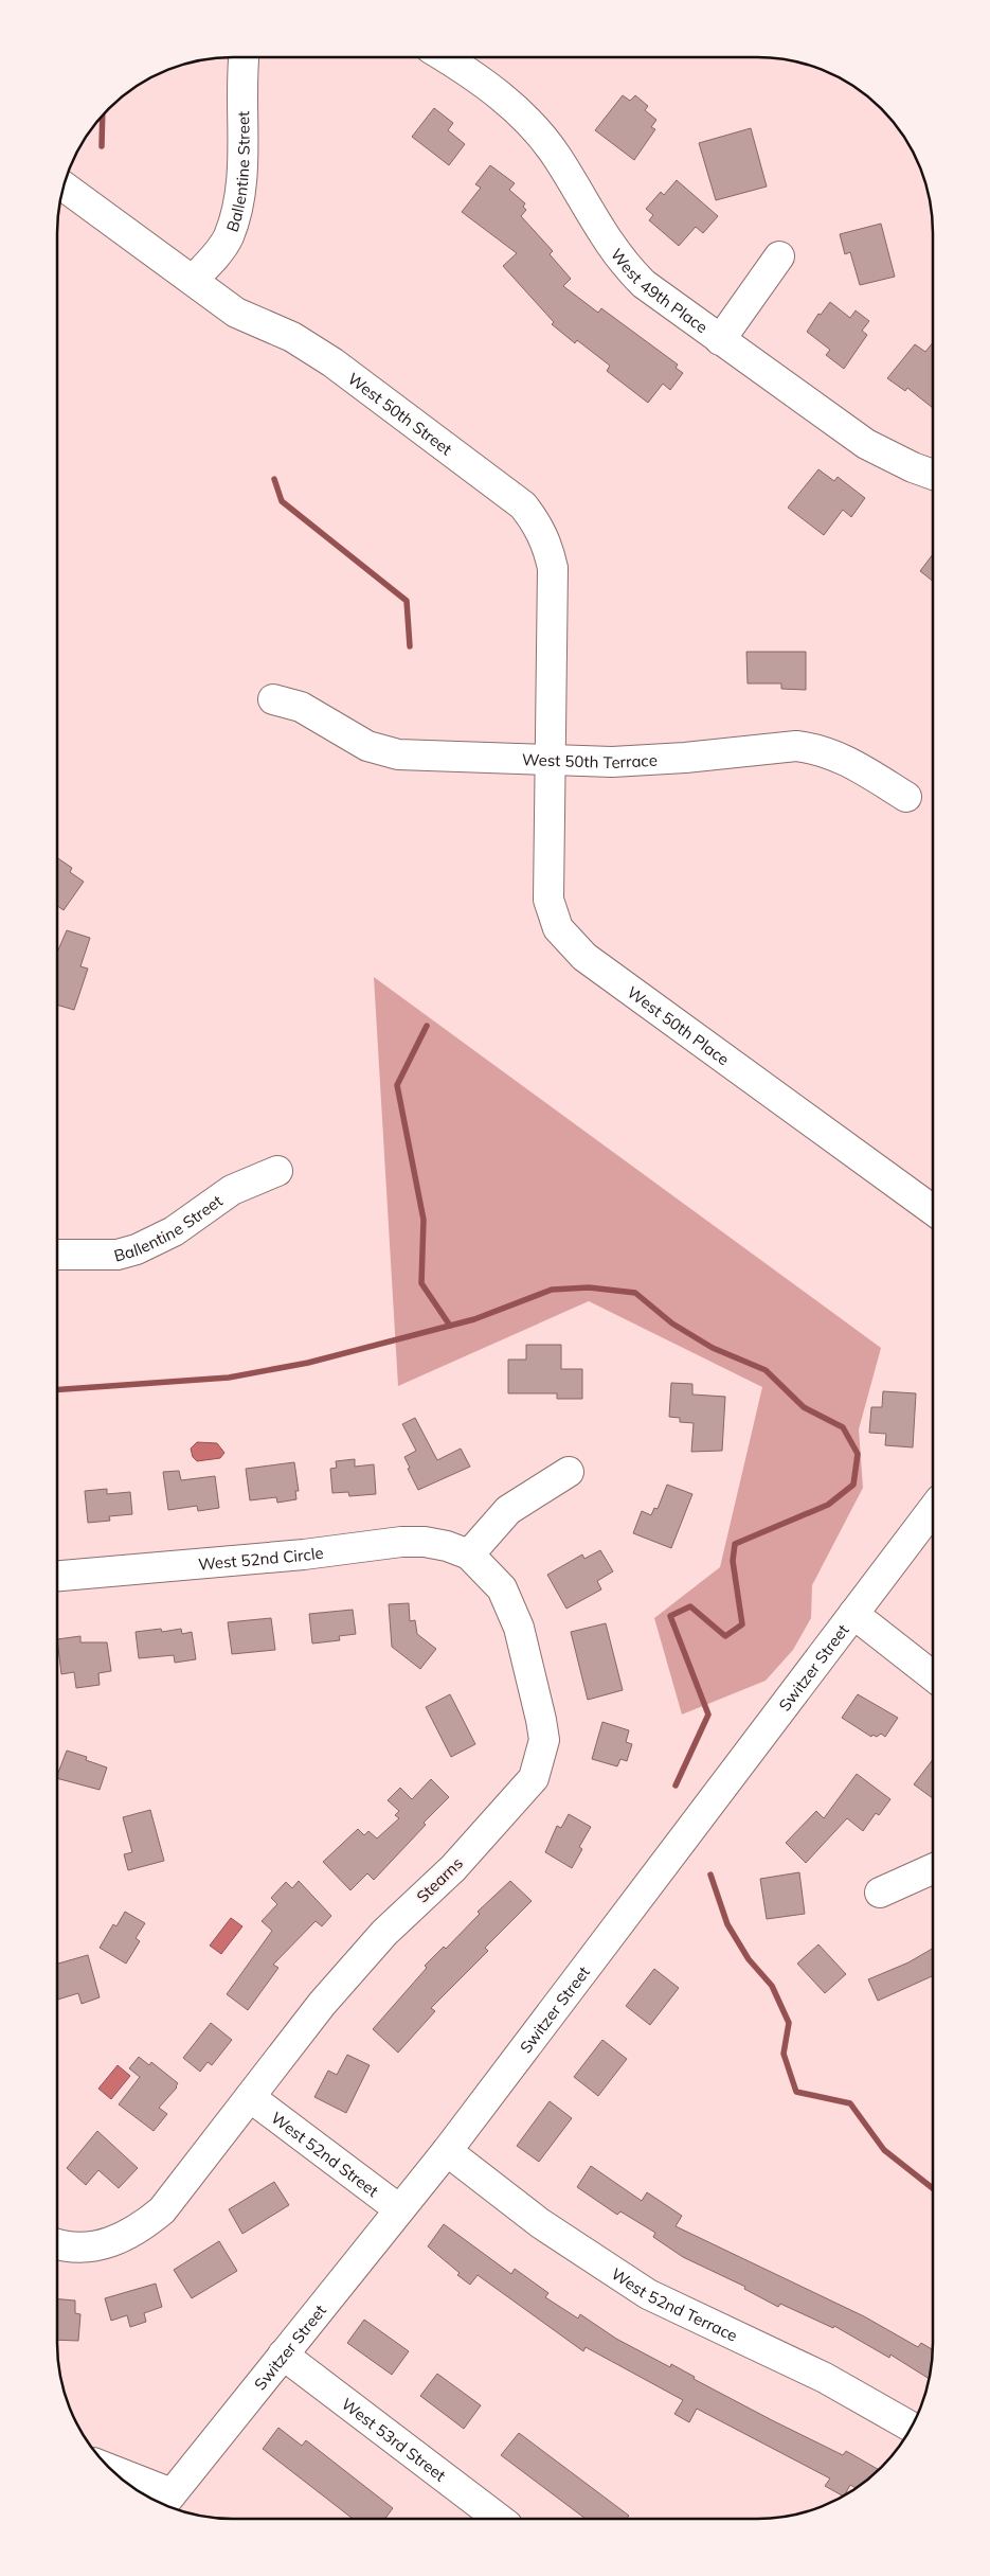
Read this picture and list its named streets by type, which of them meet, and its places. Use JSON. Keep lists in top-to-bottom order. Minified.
{"streets":{"street":["Ballentine Street","West 49th Place","West 50th Street","West 50th Terrace","West 50th Place","West 52nd Circle","Switzer Street","Stearns","West 52nd Street","West 52nd Terrace","West 53rd Street"]},"crossings":[["Ballentine Street","West 50th Street"],["West 50th Street","West 50th Terrace"],["West 50th Street","West 50th Place"],["West 50th Terrace","West 50th Place"],["West 52nd Circle","Stearns"],["Switzer Street","West 52nd Street"],["Switzer Street","West 52nd Terrace"],["Switzer Street","West 53rd Street"],["Stearns","West 52nd Street"]]}
